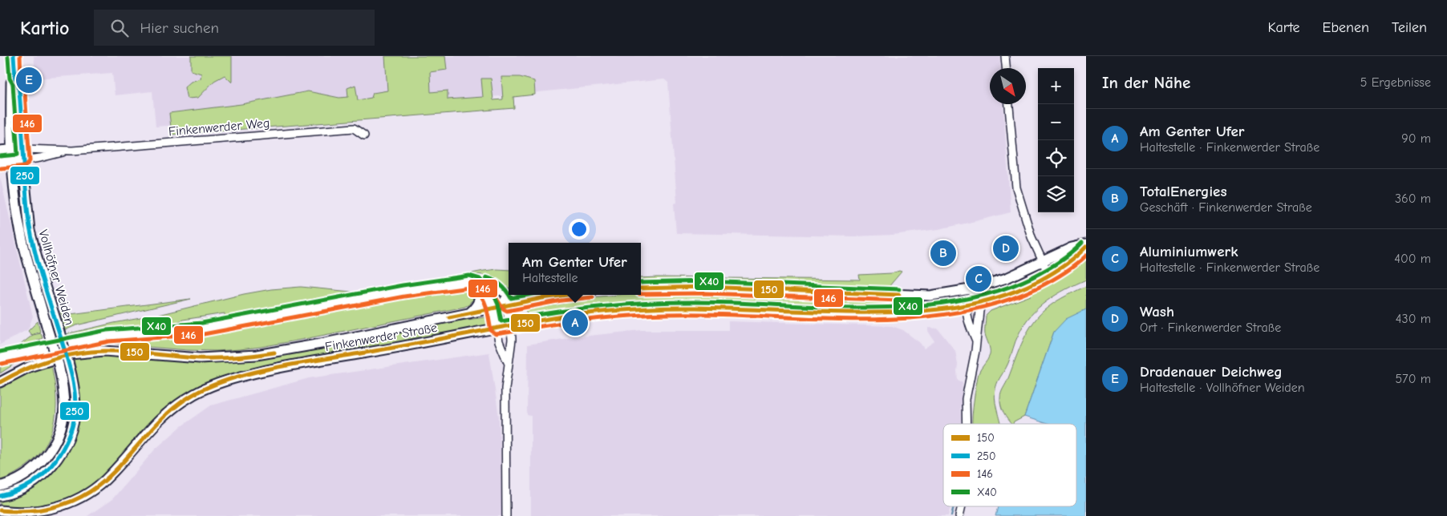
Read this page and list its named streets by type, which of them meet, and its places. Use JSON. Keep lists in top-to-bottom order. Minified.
{"streets":{"main road":["Vollhöfner Weiden","Finkenwerder Straße"],"street":["Finkenwerder Weg"]},"crossings":[["Finkenwerder Weg","Vollhöfner Weiden"]],"lines":["transit line 250","transit line 146","transit line X40","transit line 150"],"legend":["150","250","146","X40"],"north":"bottom right","page":{"header":"Kartio","search":"Hier suchen","nav":["Karte","Ebenen","Teilen"],"heading":["In der Nähe","5 Ergebnisse"],"pins":["E","D","B","C","A"],"map_buttons":["+","−"],"list":[{"mark":"A","name":"Am Genter Ufer","note":"Haltestelle · Finkenwerder Straße","value":"90 m"},{"mark":"B","name":"TotalEnergies","note":"Geschäft · Finkenwerder Straße","value":"360 m"},{"mark":"C","name":"Aluminiumwerk","note":"Haltestelle · Finkenwerder Straße","value":"400 m"},{"mark":"D","name":"Wash","note":"Ort · Finkenwerder Straße","value":"430 m"},{"mark":"E","name":"Dradenauer Deichweg","note":"Haltestelle · Vollhöfner Weiden","value":"570 m"}],"popup":["Am Genter Ufer","Haltestelle"]}}
